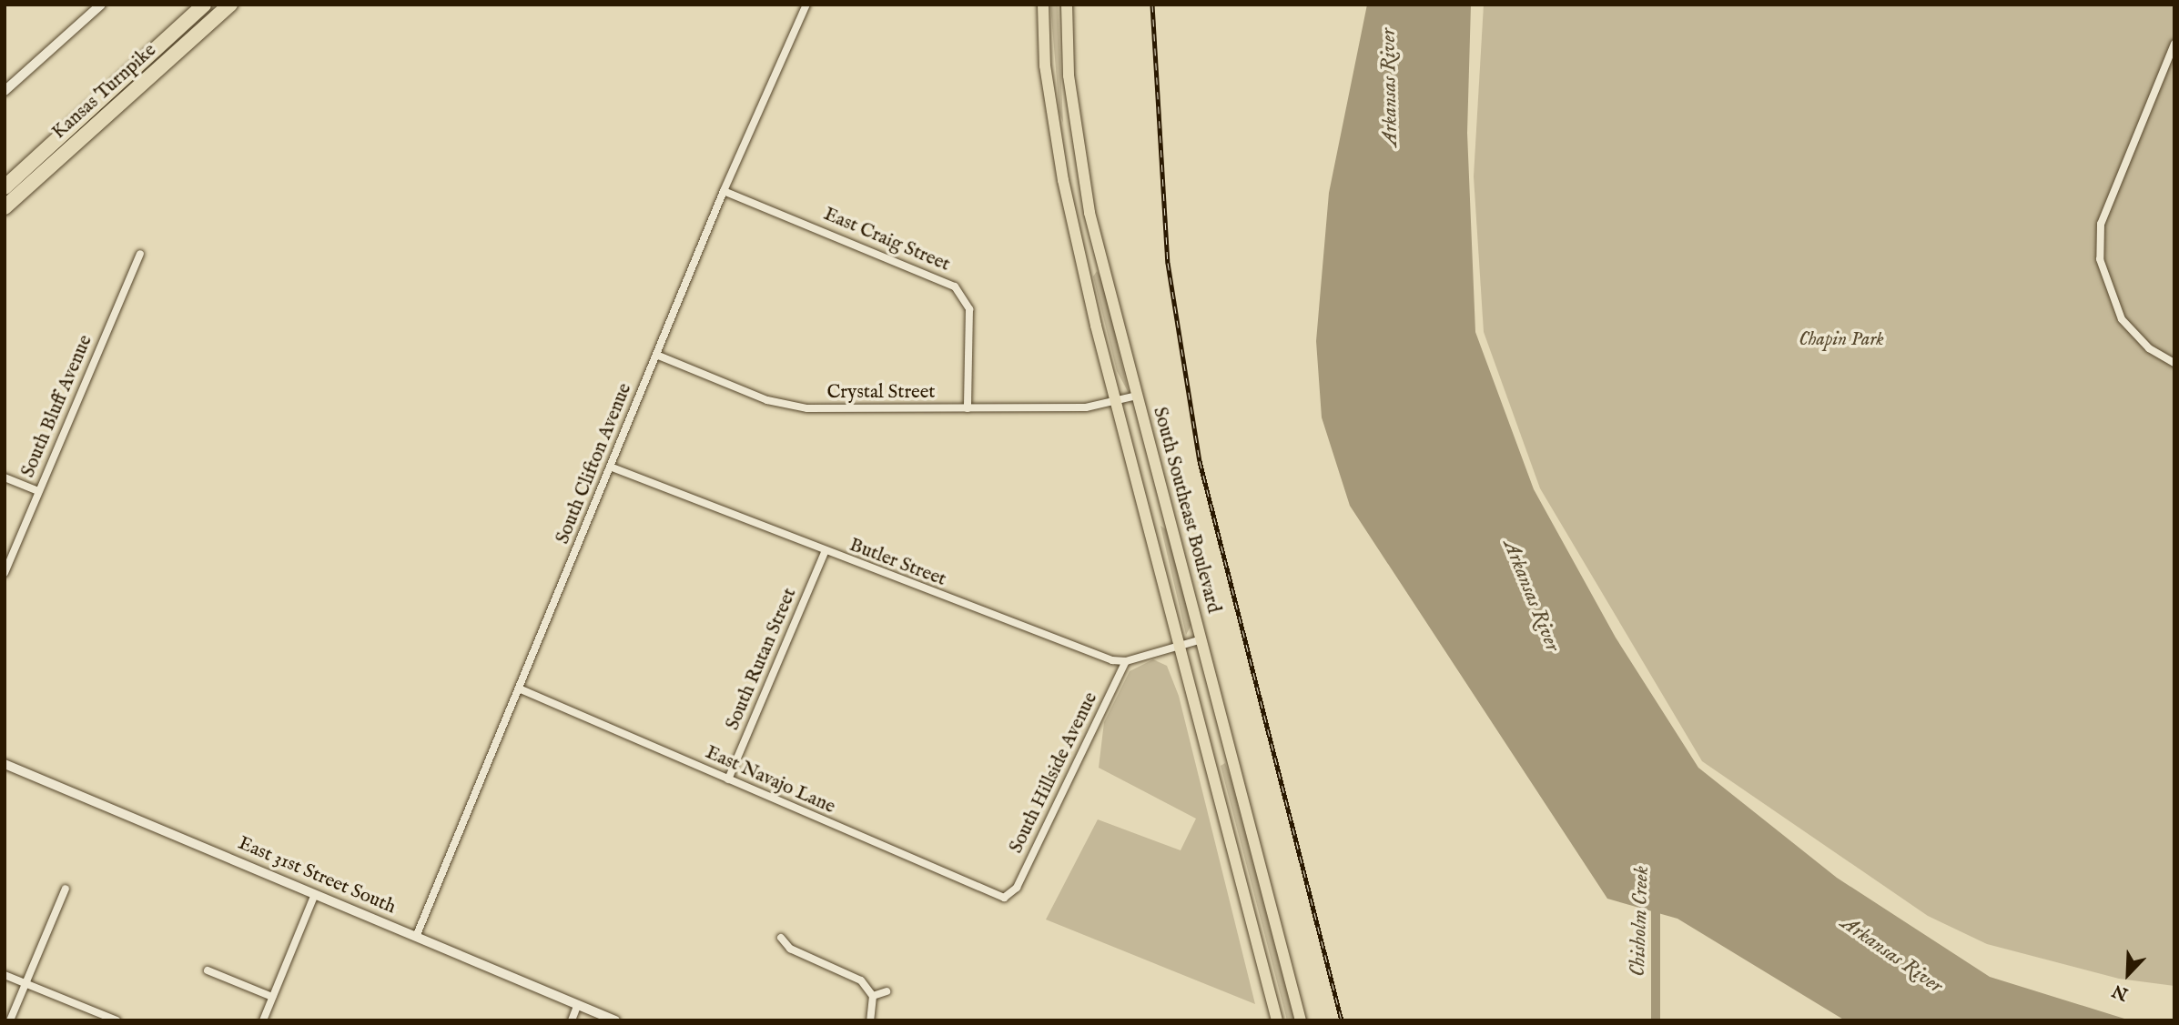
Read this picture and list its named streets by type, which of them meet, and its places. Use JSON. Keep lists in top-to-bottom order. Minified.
{"streets":{"highway":["Kansas Turnpike"],"main road":["South Southeast Boulevard"],"street":["East Craig Street","Crystal Street","South Bluff Avenue","South Clifton Avenue","Butler Street","South Rutan Street","South Hillside Avenue","East Navajo Lane","East 31st Street South"]},"crossings":[["East Craig Street","Crystal Street"],["East Craig Street","South Clifton Avenue"],["Crystal Street","South Clifton Avenue"],["Crystal Street","South Southeast Boulevard"],["South Clifton Avenue","Butler Street"],["South Clifton Avenue","East Navajo Lane"],["South Clifton Avenue","East 31st Street South"],["Butler Street","South Rutan Street"],["Butler Street","South Hillside Avenue"],["South Rutan Street","East Navajo Lane"],["South Hillside Avenue","East Navajo Lane"]],"water":["Arkansas River","Chisholm Creek"],"parks":["Chapin Park"],"north":"bottom left"}
